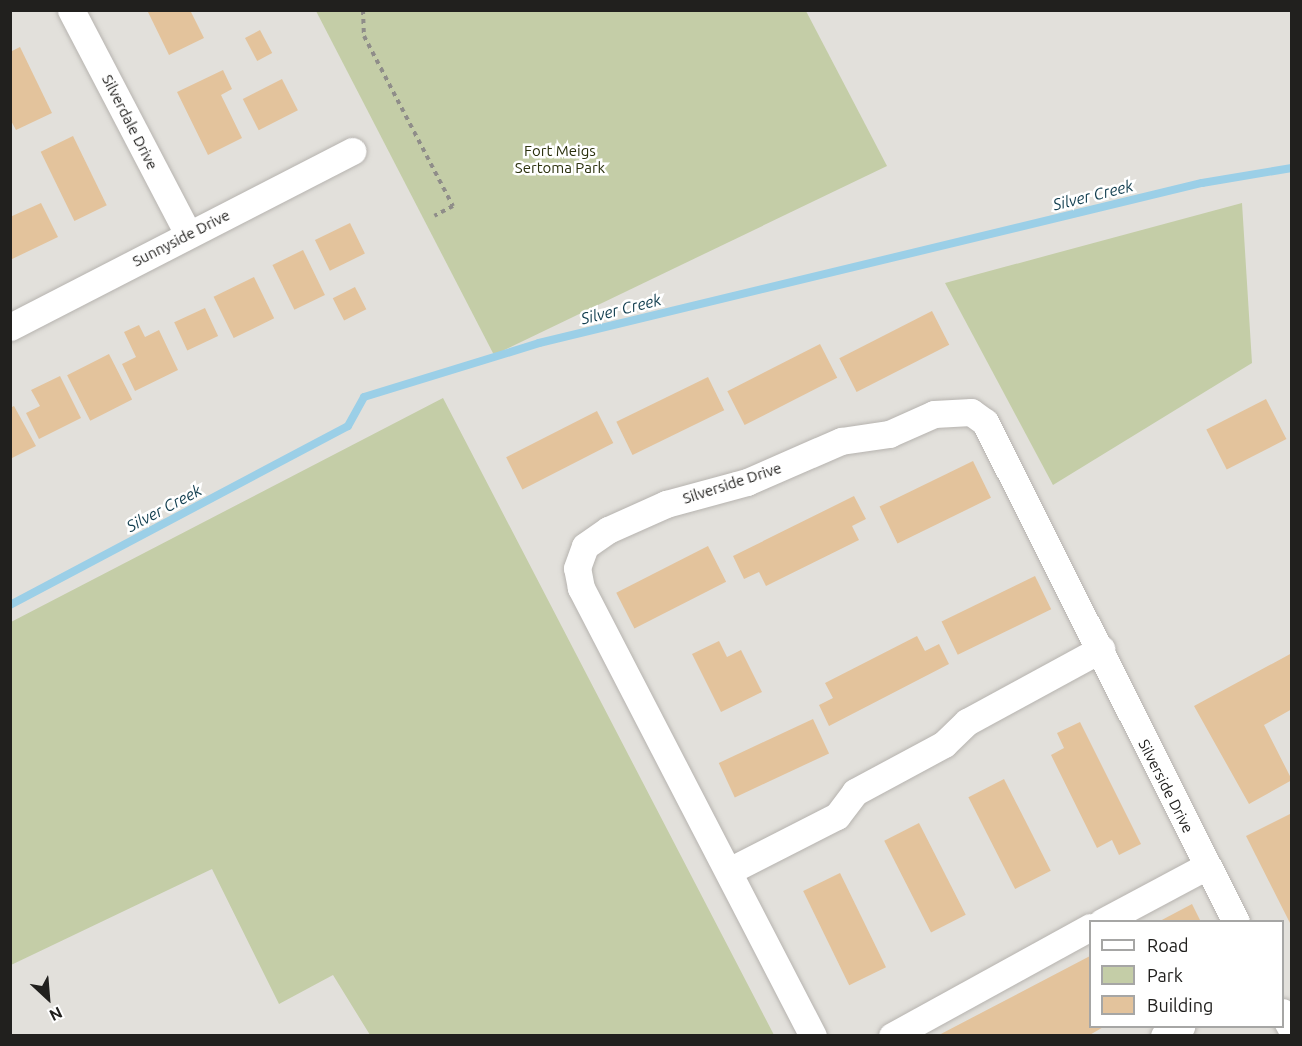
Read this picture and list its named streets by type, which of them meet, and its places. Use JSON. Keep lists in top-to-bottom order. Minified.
{"streets":{"street":["Silverdale Drive","Sunnyside Drive","Silverside Drive"]},"crossings":[["Silverdale Drive","Sunnyside Drive"]],"water":["Silver Creek"],"parks":["Fort Meigs Sertoma Park"],"legend":["Road","Park","Building"],"north":"bottom right"}
